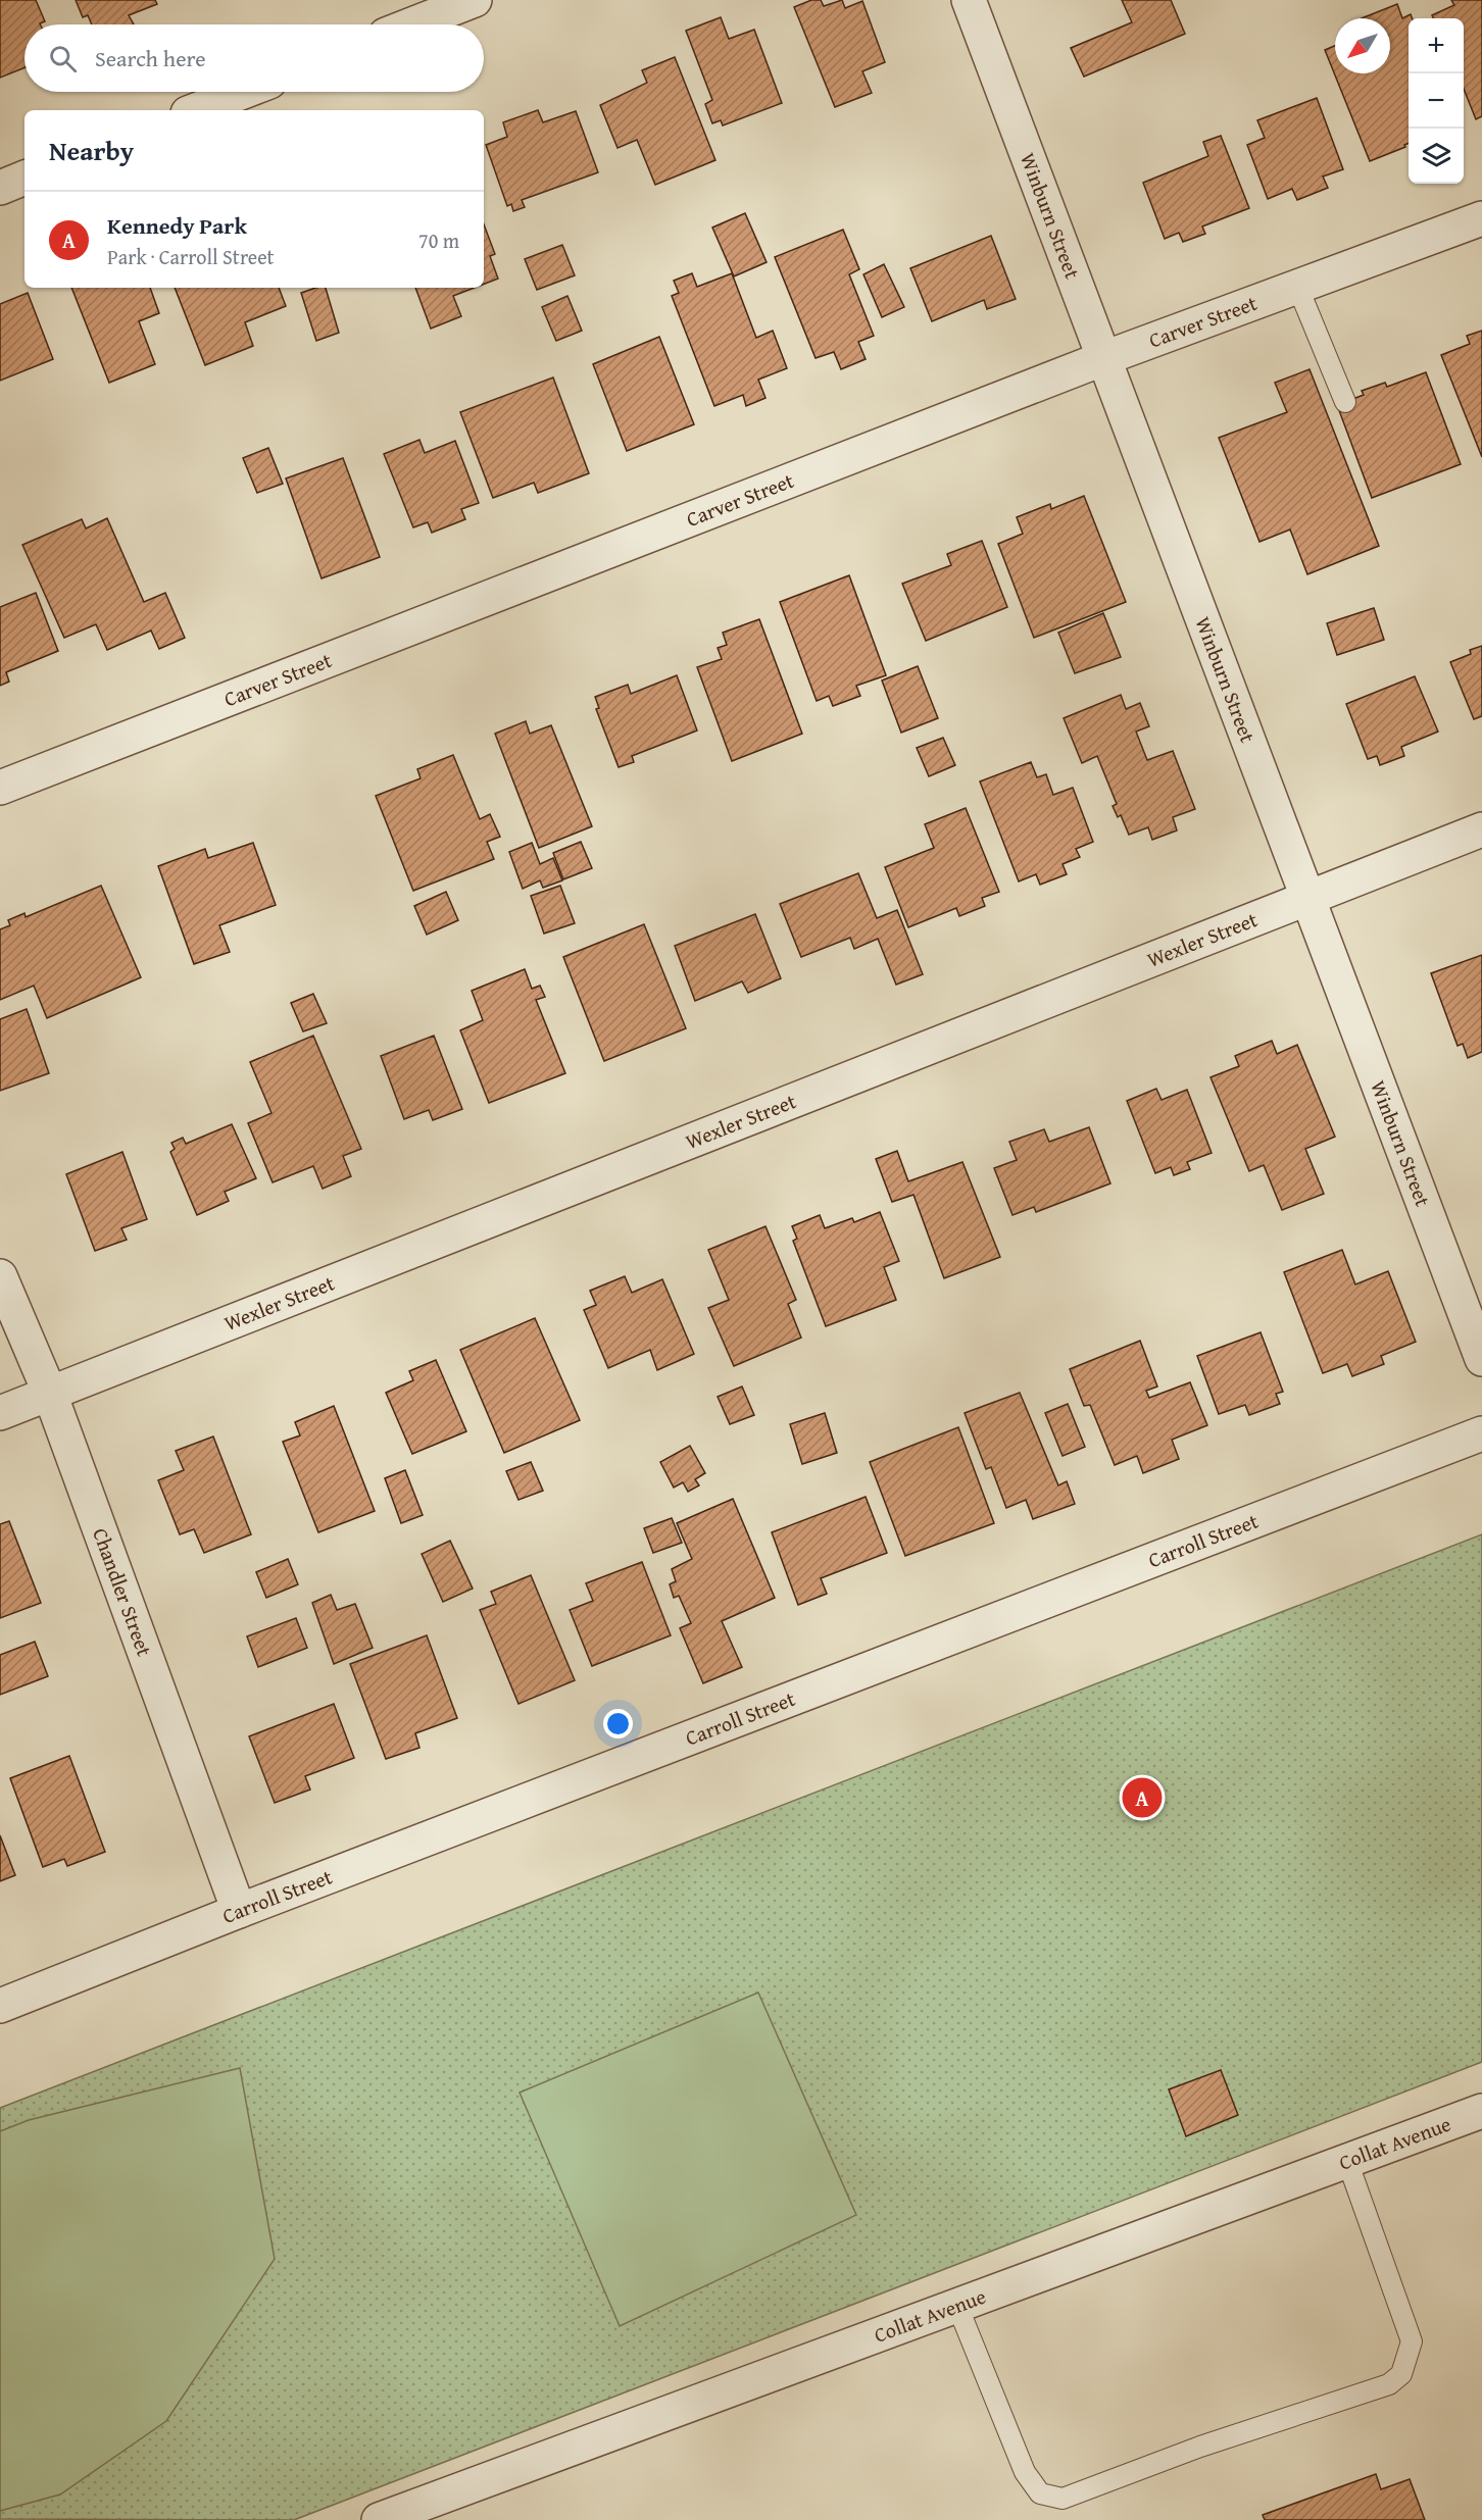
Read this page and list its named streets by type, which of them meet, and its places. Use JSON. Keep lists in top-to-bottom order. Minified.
{"streets":{"street":["Winburn Street","Carver Street","Wexler Street","Carroll Street","Chandler Street","Collat Avenue"]},"crossings":[["Winburn Street","Carver Street"],["Winburn Street","Wexler Street"],["Wexler Street","Chandler Street"],["Carroll Street","Chandler Street"]],"north":"bottom left","page":{"map_buttons":["+","−"],"search":"Search here","heading":"Nearby","list":[{"mark":"A","name":"Kennedy Park","note":"Park · Carroll Street","value":"70 m"}],"pins":"A"}}
